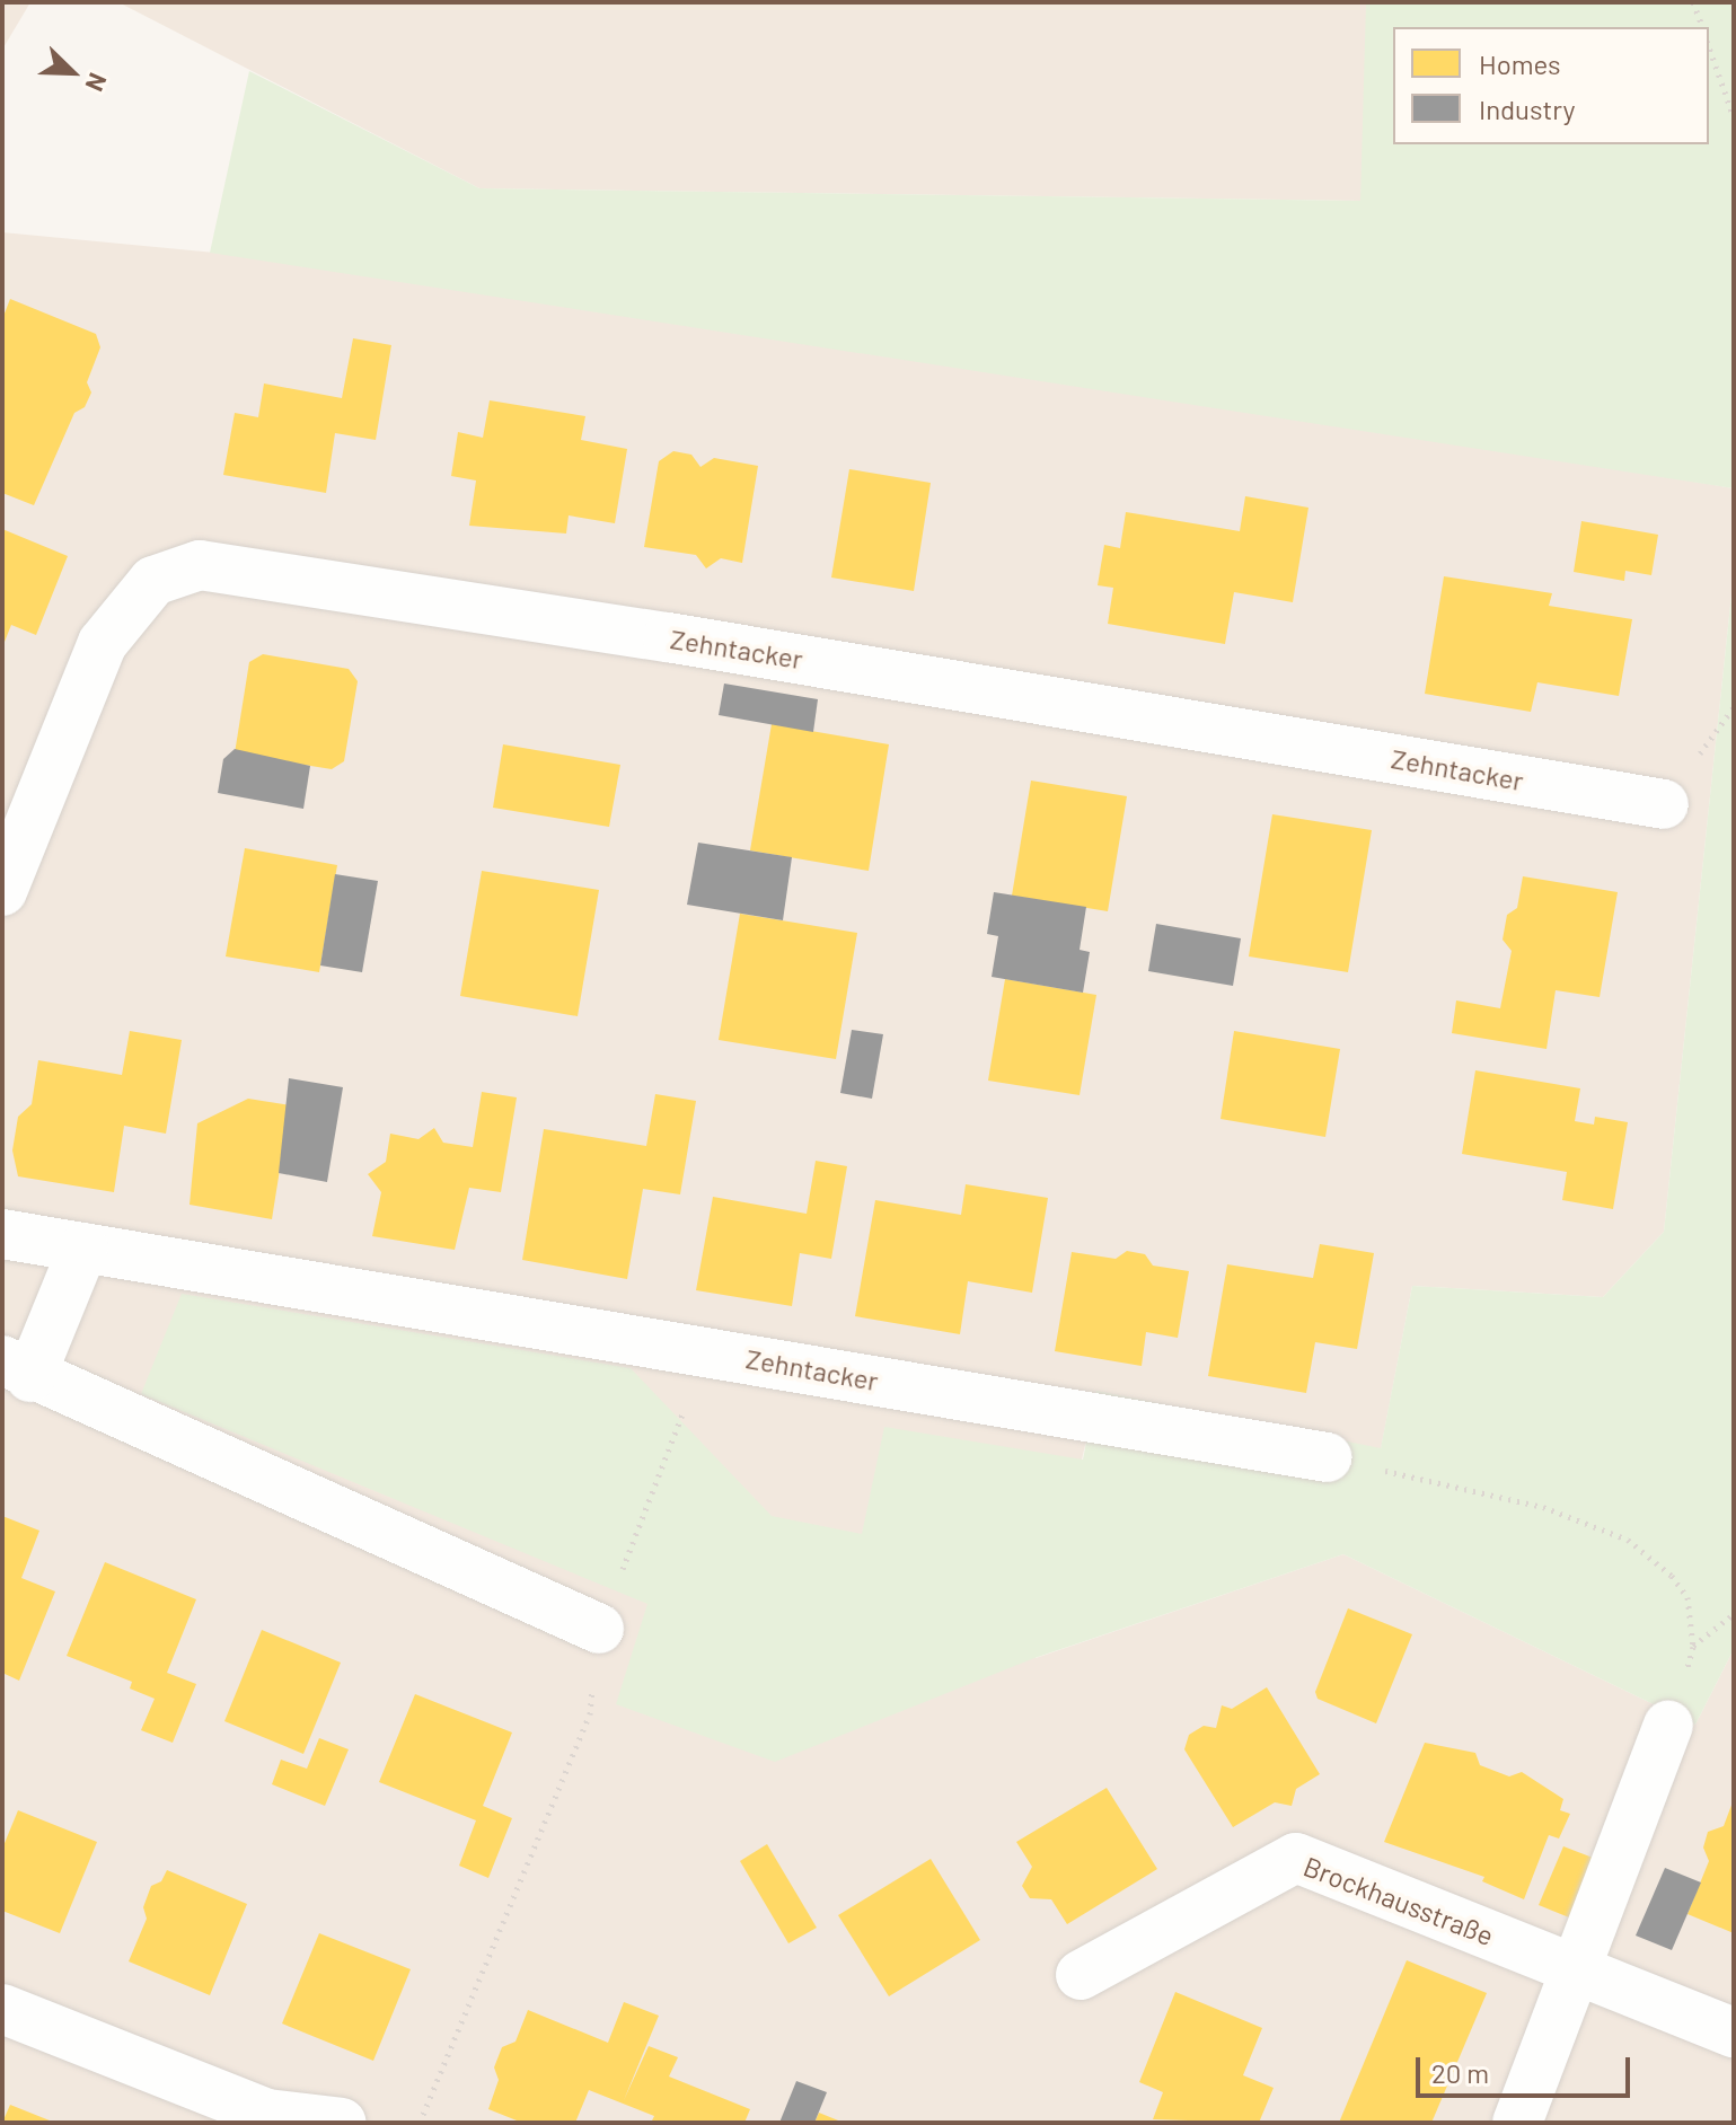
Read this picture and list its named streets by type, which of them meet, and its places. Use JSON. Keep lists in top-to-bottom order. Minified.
{"streets":{"street":["Zehntacker","Brockhausstraße"]},"legend":["Homes","Industry"],"scale_bar":"20 m","north":"bottom right"}
